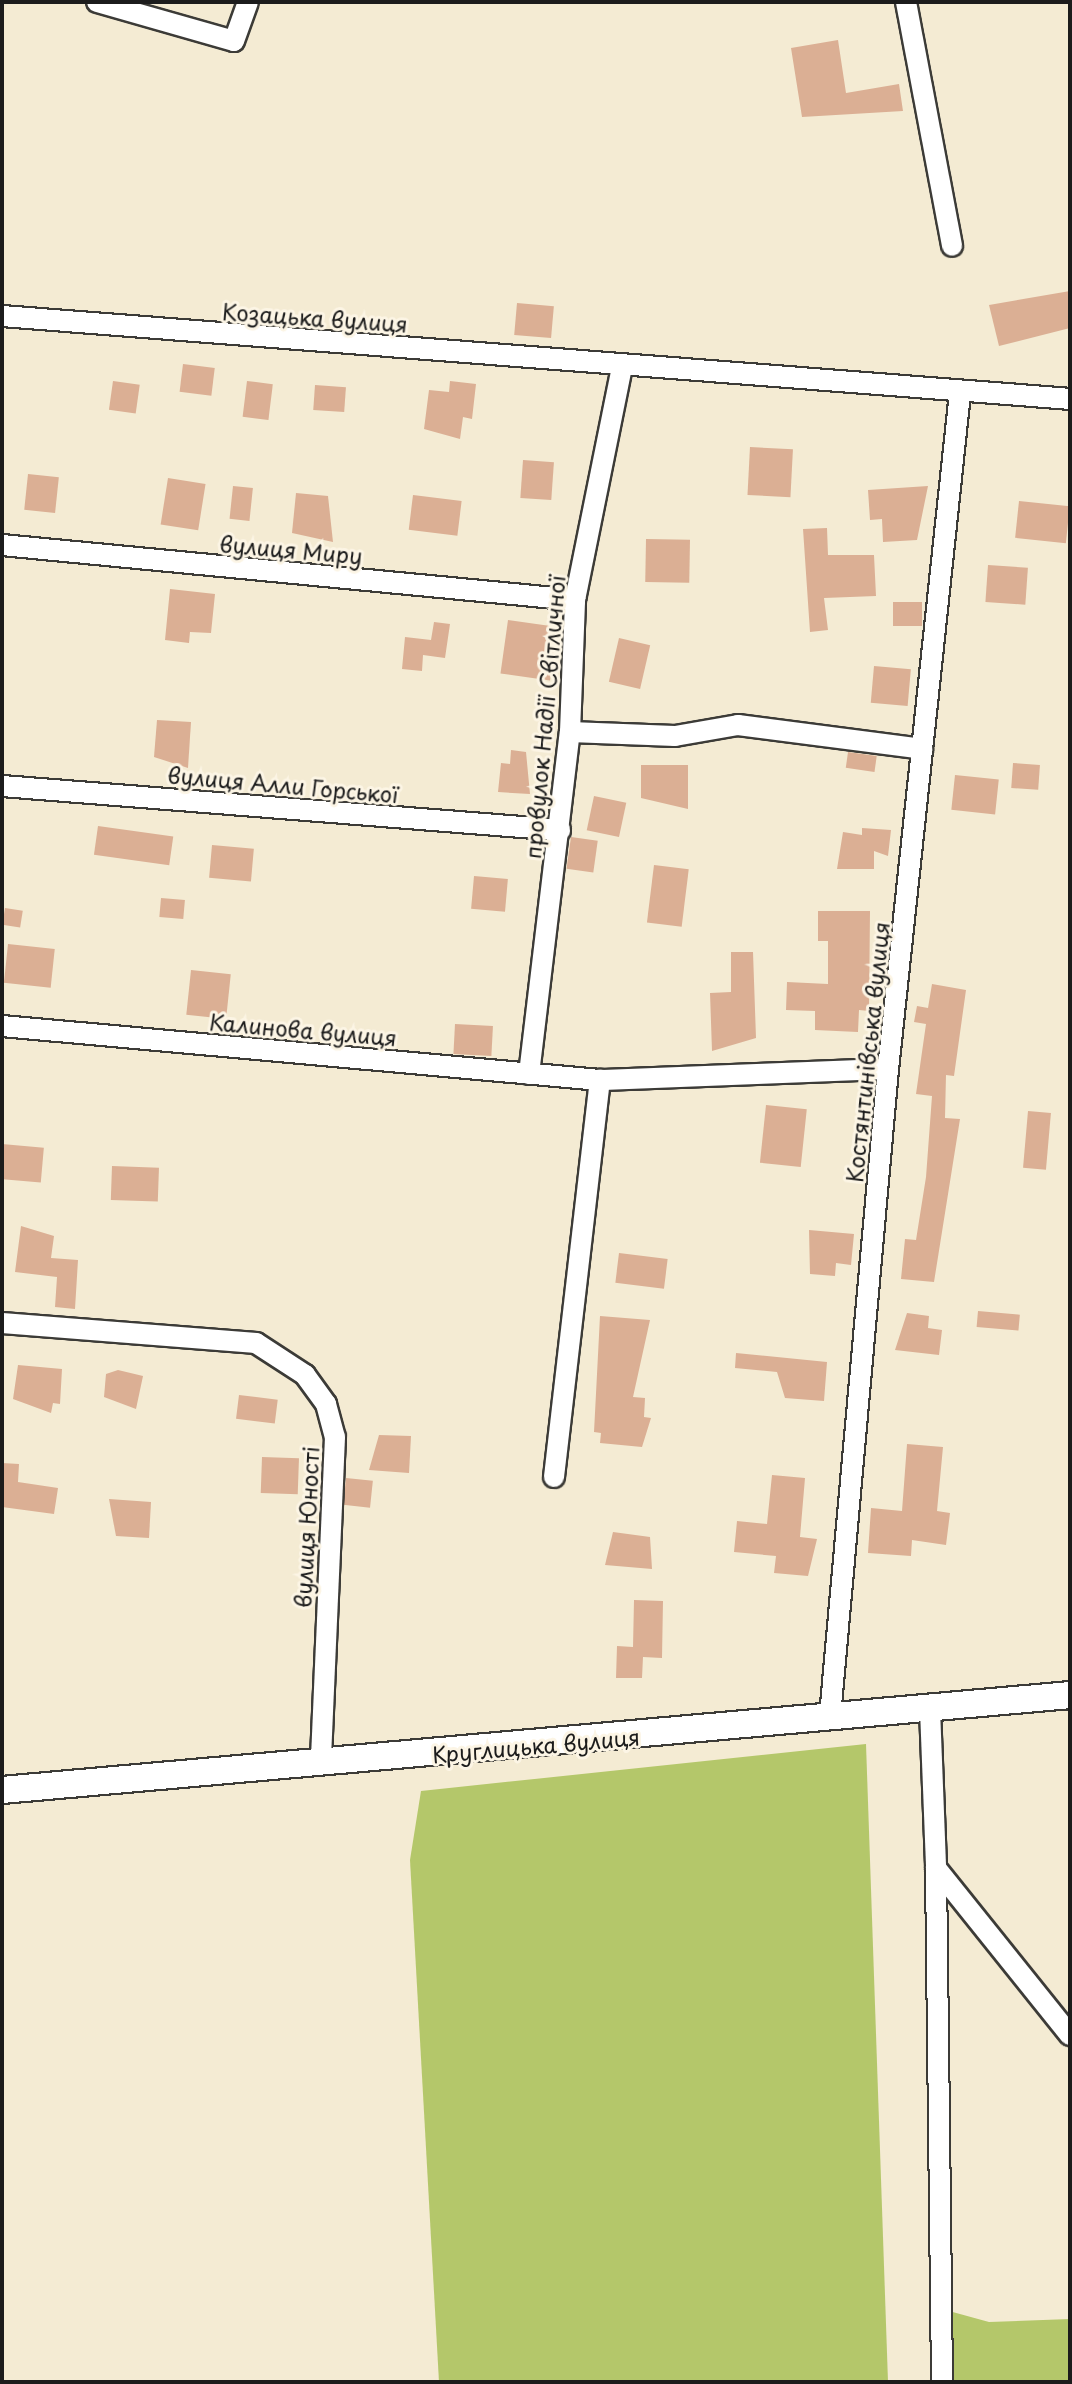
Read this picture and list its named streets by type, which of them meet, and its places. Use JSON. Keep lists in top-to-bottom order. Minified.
{"streets":{"street":["Козацька вулиця","вулиця Миру","провулок Надії Світличної","вулиця Алли Горської","Калинова вулиця","Костянтинівська вулиця","вулиця Юності","Круглицька вулиця"]},"crossings":[["Козацька вулиця","провулок Надії Світличної"],["Козацька вулиця","Костянтинівська вулиця"],["вулиця Миру","провулок Надії Світличної"],["провулок Надії Світличної","вулиця Алли Горської"],["провулок Надії Світличної","Калинова вулиця"],["Калинова вулиця","Костянтинівська вулиця"],["Костянтинівська вулиця","Круглицька вулиця"],["вулиця Юності","Круглицька вулиця"]]}
